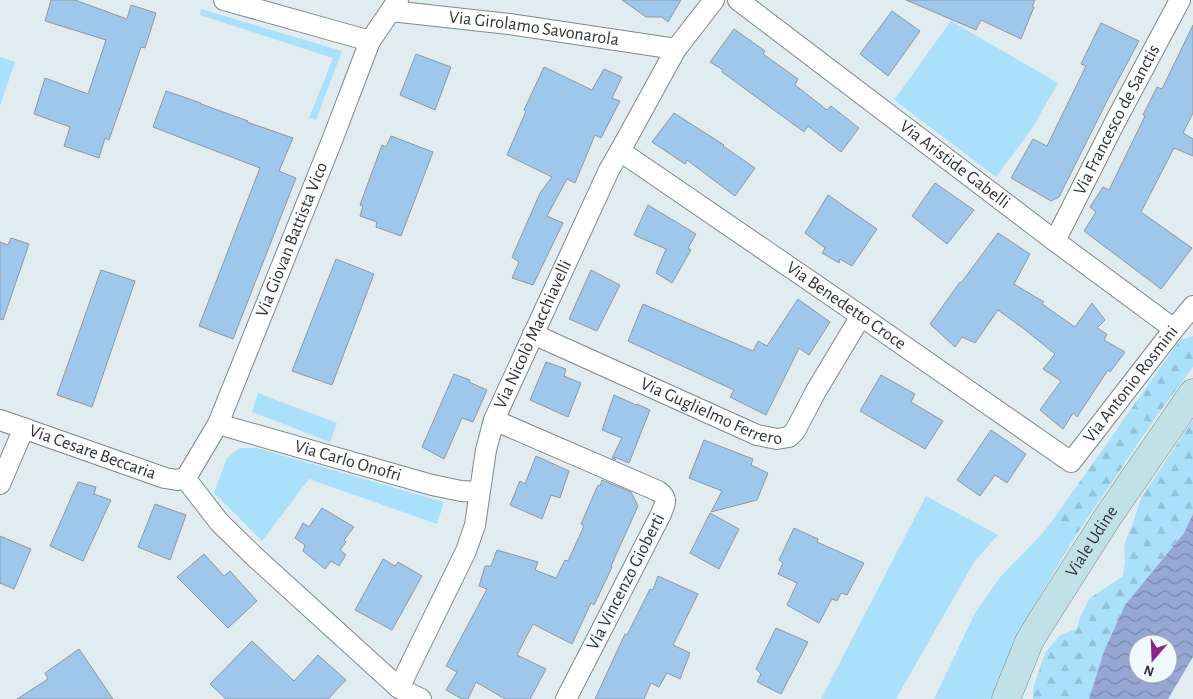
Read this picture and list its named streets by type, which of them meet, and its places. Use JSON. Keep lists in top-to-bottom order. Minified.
{"streets":{"main road":["Viale Udine"],"street":["Via Girolamo Savonarola","Via Francesco de Sanctis","Via Aristide Gabelli","Via Giovan Battista Vico","Via Benedetto Croce","Via Nicolò Macchiavelli","Via Antonio Rosmini","Via Guglielmo Ferrero","Via Cesare Beccaria","Via Carlo Onofri","Via Vincenzo Gioberti"]},"crossings":[["Via Girolamo Savonarola","Via Giovan Battista Vico"],["Via Girolamo Savonarola","Via Nicolò Macchiavelli"],["Via Francesco de Sanctis","Via Aristide Gabelli"],["Via Aristide Gabelli","Via Antonio Rosmini"],["Via Giovan Battista Vico","Via Cesare Beccaria"],["Via Giovan Battista Vico","Via Carlo Onofri"],["Via Benedetto Croce","Via Nicolò Macchiavelli"],["Via Benedetto Croce","Via Antonio Rosmini"],["Via Benedetto Croce","Via Guglielmo Ferrero"],["Via Nicolò Macchiavelli","Via Guglielmo Ferrero"],["Via Nicolò Macchiavelli","Via Carlo Onofri"],["Via Nicolò Macchiavelli","Via Vincenzo Gioberti"]],"north":"bottom"}
